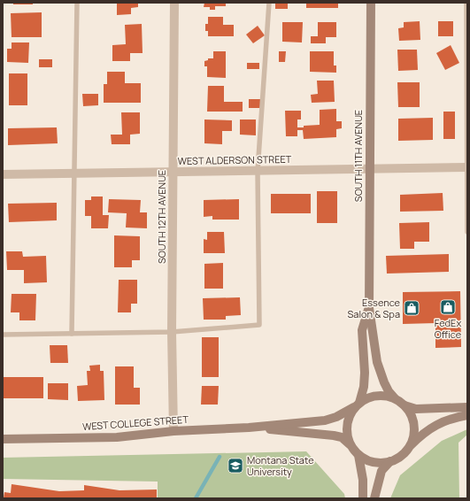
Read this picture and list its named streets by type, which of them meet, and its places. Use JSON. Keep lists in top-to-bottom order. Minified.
{"streets":{"main road":["SOUTH 11TH AVENUE","WEST COLLEGE STREET"],"street":["WEST ALDERSON STREET","SOUTH 12TH AVENUE"]},"crossings":[["SOUTH 11TH AVENUE","WEST ALDERSON STREET"],["SOUTH 11TH AVENUE","WEST COLLEGE STREET"],["WEST ALDERSON STREET","SOUTH 12TH AVENUE"],["SOUTH 12TH AVENUE","WEST COLLEGE STREET"]],"places":{"shop":["FedEx Office","Essence Salon & Spa"],"school or university":["Montana State University"]}}
